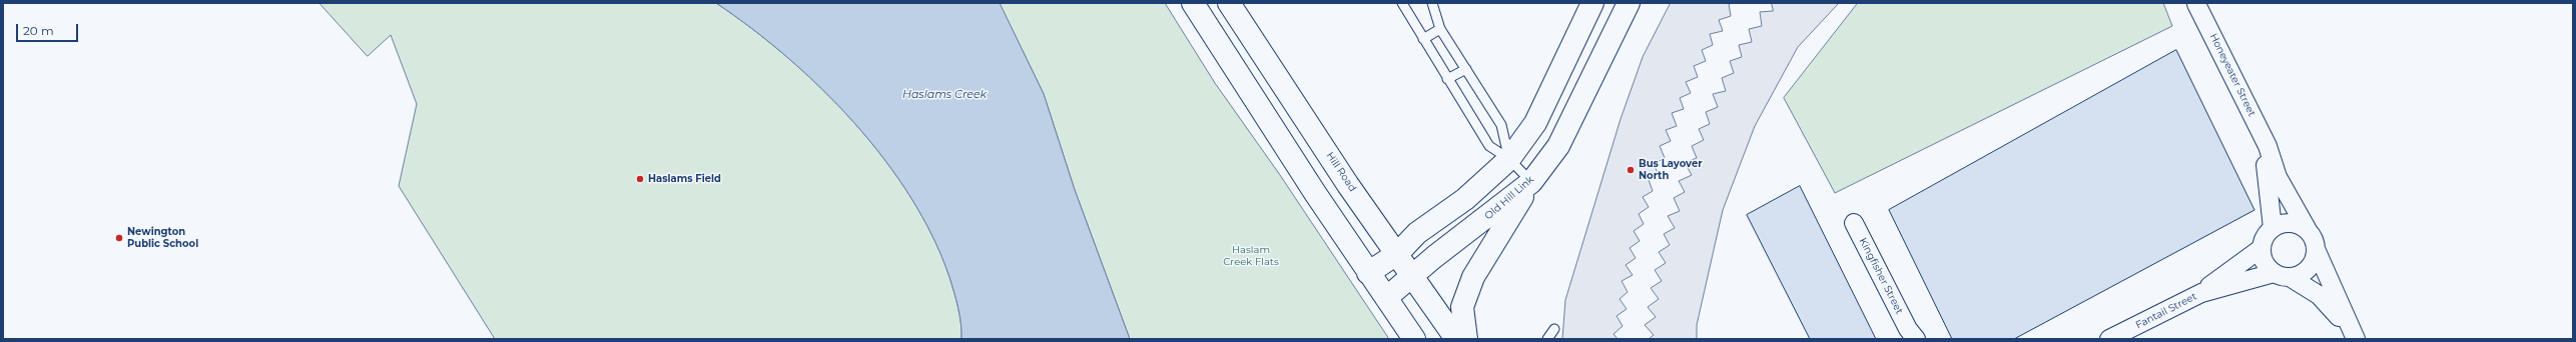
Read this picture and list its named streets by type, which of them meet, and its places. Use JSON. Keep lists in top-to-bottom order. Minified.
{"streets":{"main road":["Hill Road","Old Hill Link"],"street":["Honeyeater Street","Kingfisher Street","Fantail Street"]},"crossings":[["Honeyeater Street","Fantail Street"],["Hill Road","Old Hill Link"]],"water":["Haslams Creek"],"parks":["Haslam Creek Flats"],"places":["Bus Layover North","Haslams Field","Newington Public School"],"scale_bar":"20 m"}
